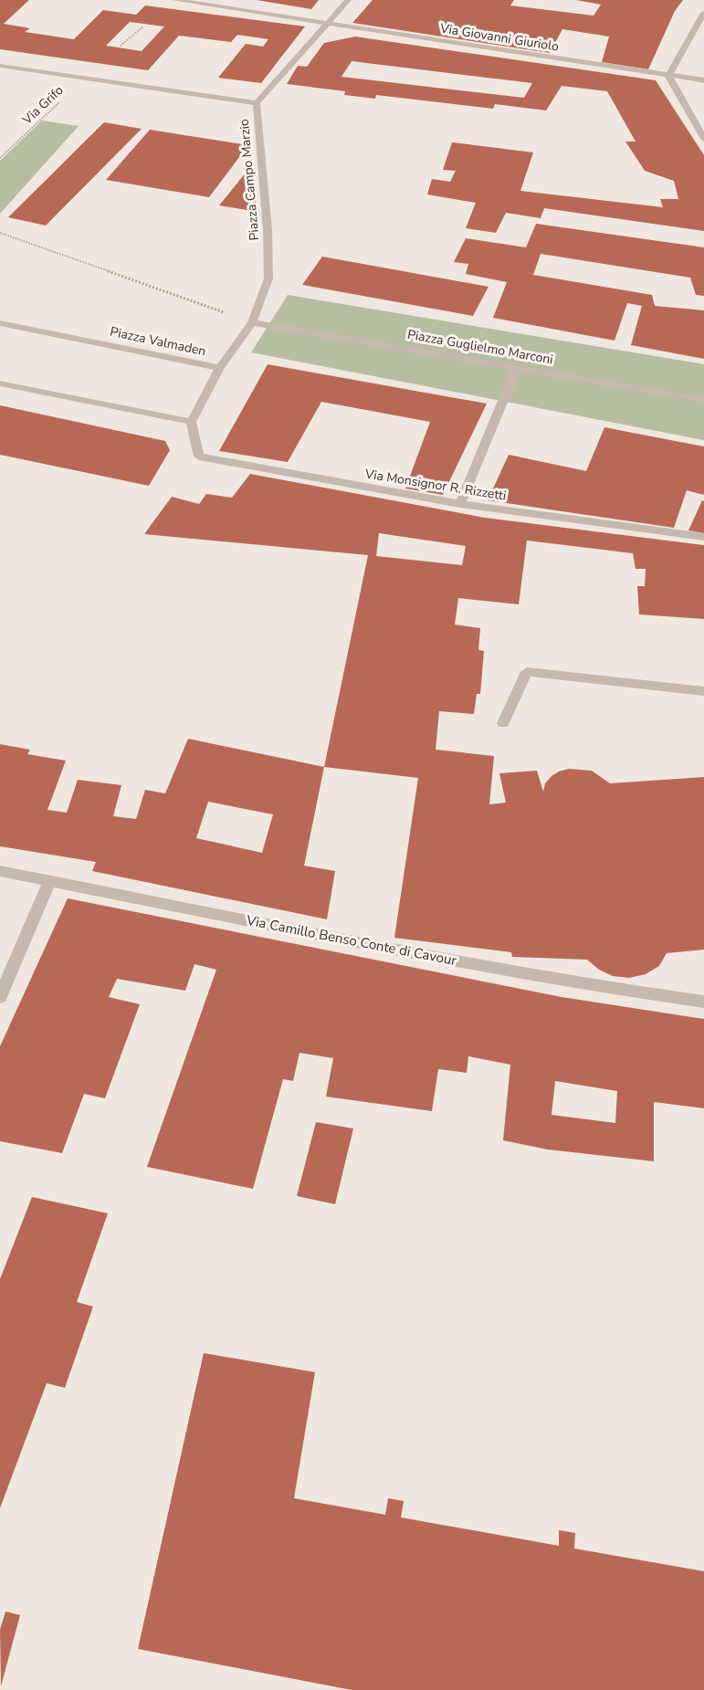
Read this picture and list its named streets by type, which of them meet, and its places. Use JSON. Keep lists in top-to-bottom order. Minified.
{"streets":{"street":["Via Giovanni Giuriolo","Piazza Campo Marzio","Piazza Valmaden","Piazza Guglielmo Marconi","Via Monsignor R. Rizzetti","Via Camillo Benso Conte di Cavour"],"path":["Via Grifo"]},"crossings":[["Via Grifo","Piazza Campo Marzio"],["Piazza Campo Marzio","Piazza Valmaden"],["Piazza Campo Marzio","Piazza Guglielmo Marconi"],["Piazza Valmaden","Via Monsignor R. Rizzetti"]]}
